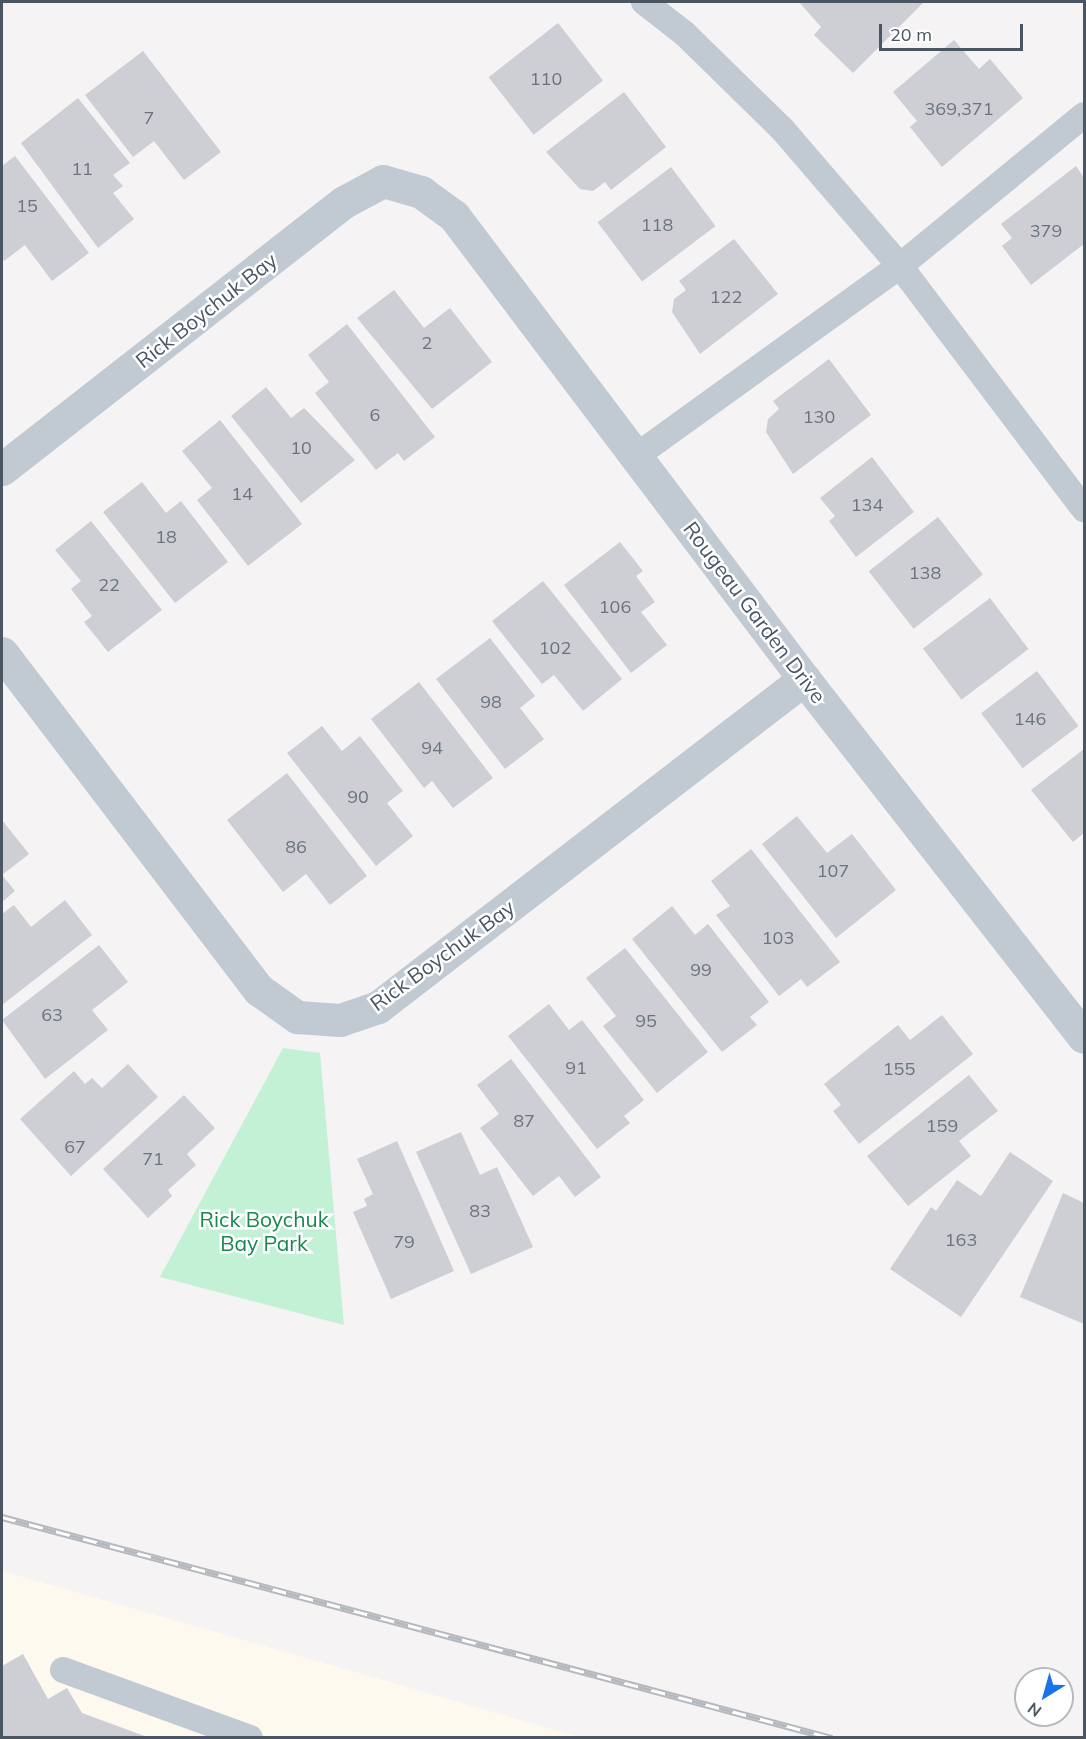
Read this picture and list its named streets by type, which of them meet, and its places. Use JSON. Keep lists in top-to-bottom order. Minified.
{"streets":{"street":["Rick Boychuk Bay","Rougeau Garden Drive"]},"crossings":[["Rick Boychuk Bay","Rougeau Garden Drive"]],"parks":["Rick Boychuk Bay Park"],"house_numbers":["110","369,371","7","11","15","118","379","122","2","6","130","10","14","134","18","138","22","106","102","98","146","94","90","86","107","103","99","63","95","91","155","87","159","67","71","83","163","79"],"scale_bar":"20 m","north":"bottom left"}
